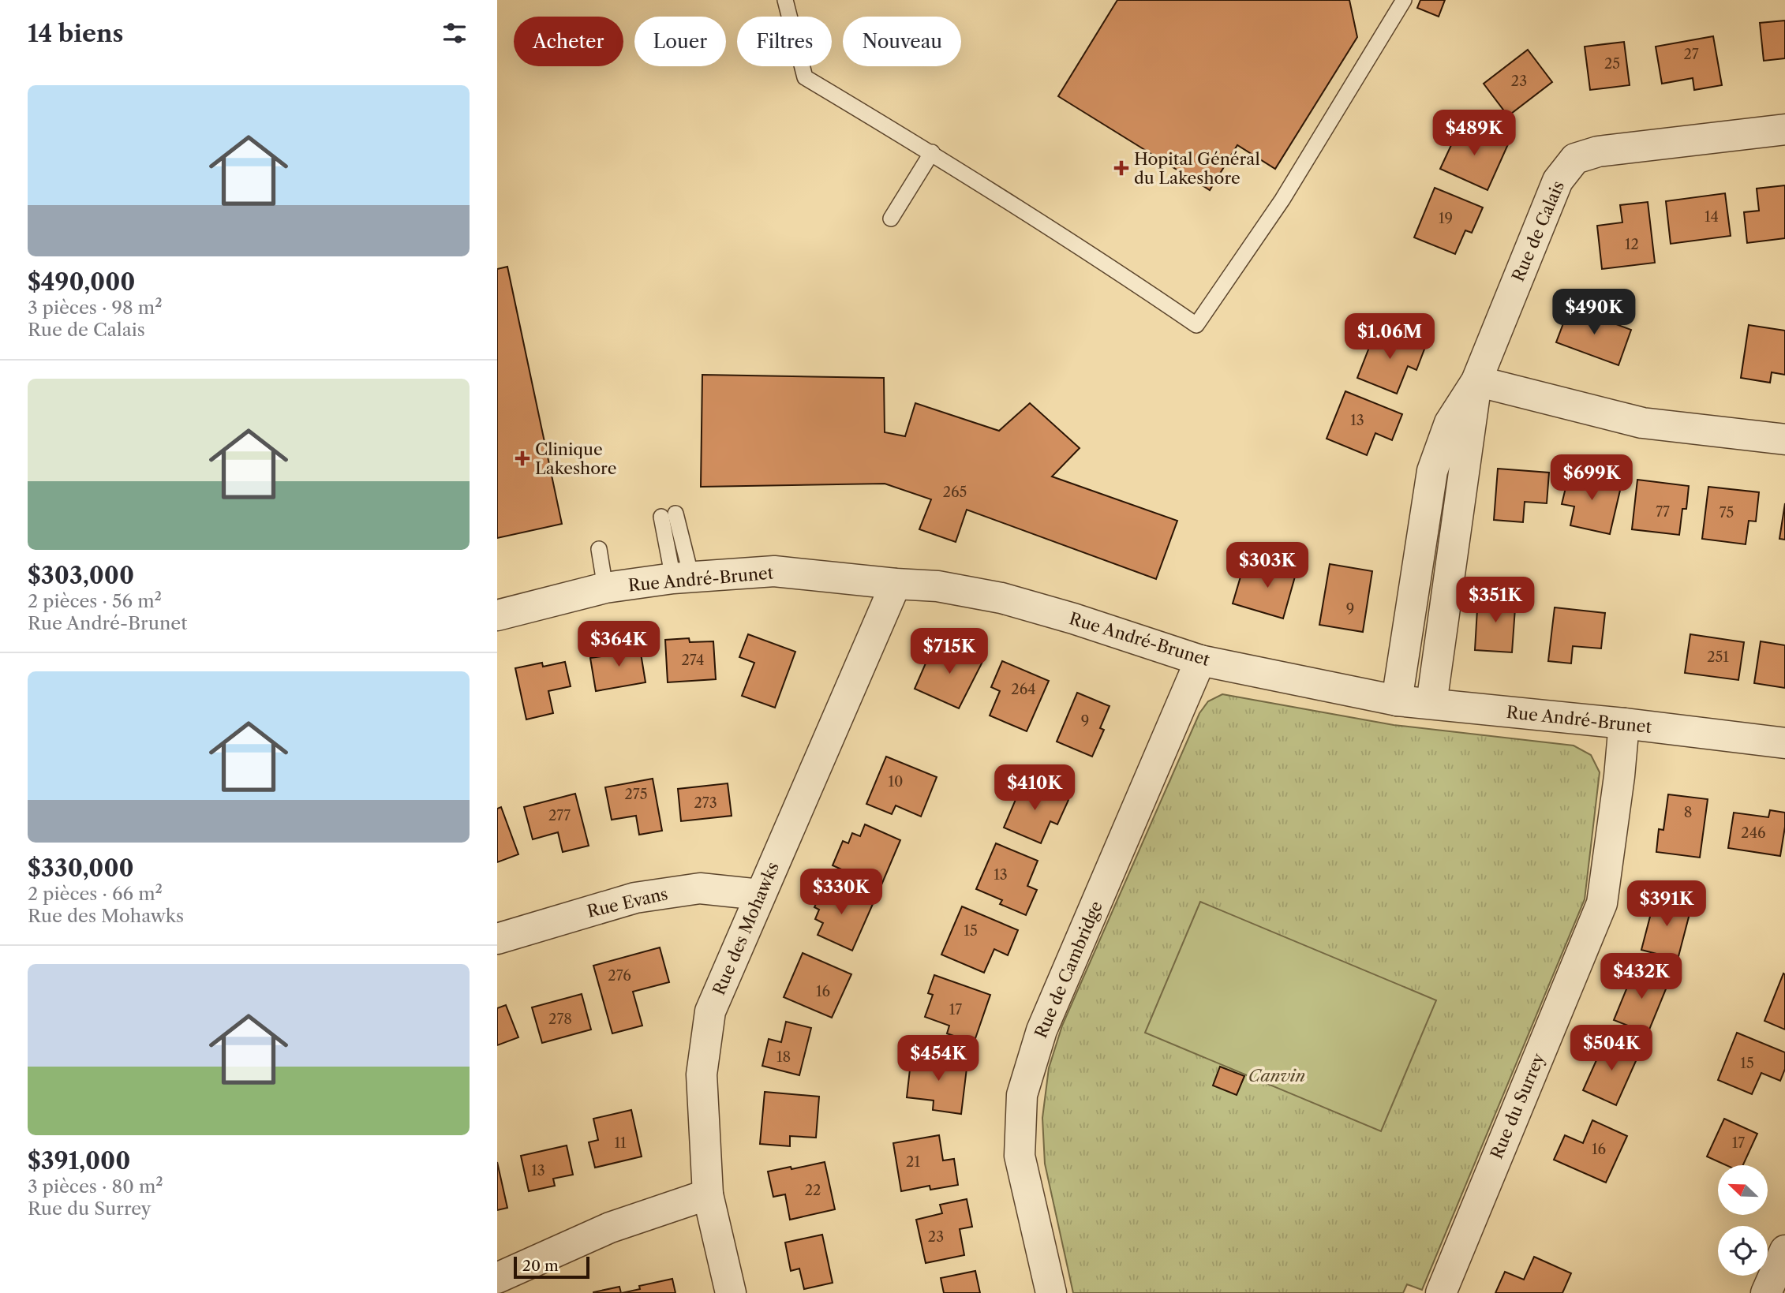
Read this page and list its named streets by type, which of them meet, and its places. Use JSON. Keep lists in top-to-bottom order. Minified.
{"streets":{"street":["Rue de Calais","Rue André-Brunet","Rue Evans","Rue des Mohawks","Rue de Cambridge","Rue du Surrey"]},"crossings":[["Rue de Calais","Rue André-Brunet"],["Rue André-Brunet","Rue des Mohawks"],["Rue André-Brunet","Rue de Cambridge"],["Rue André-Brunet","Rue du Surrey"],["Rue Evans","Rue des Mohawks"]],"parks":["Canvin"],"places":{"health":["Hopital Général du Lakeshore","Clinique Lakeshore"]},"house_numbers":["27","25","23","14","19","12","13","265","77","75","9","251","274","264","9","10","275","273","8","277","246","13","15","276","16","17","278","18","15","11","17","16","21","13","22","23"],"scale_bar":"20 m","north":"top left","page":{"heading":"14 biens","chip":["Acheter","Louer","Filtres","Nouveau"],"list":[{"name":"$490,000","note":"3 pièces · 98 m² · Rue de Calais"},{"name":"$303,000","note":"2 pièces · 56 m² · Rue André-Brunet"},{"name":"$330,000","note":"2 pièces · 66 m² · Rue des Mohawks"},{"name":"$391,000","note":"3 pièces · 80 m² · Rue du Surrey"}],"price":["$489K","$490K","$1.06M","$699K","$303K","$351K","$364K","$715K","$410K","$330K","$391K","$432K","$504K","$454K"],"scale":"20 m"}}
